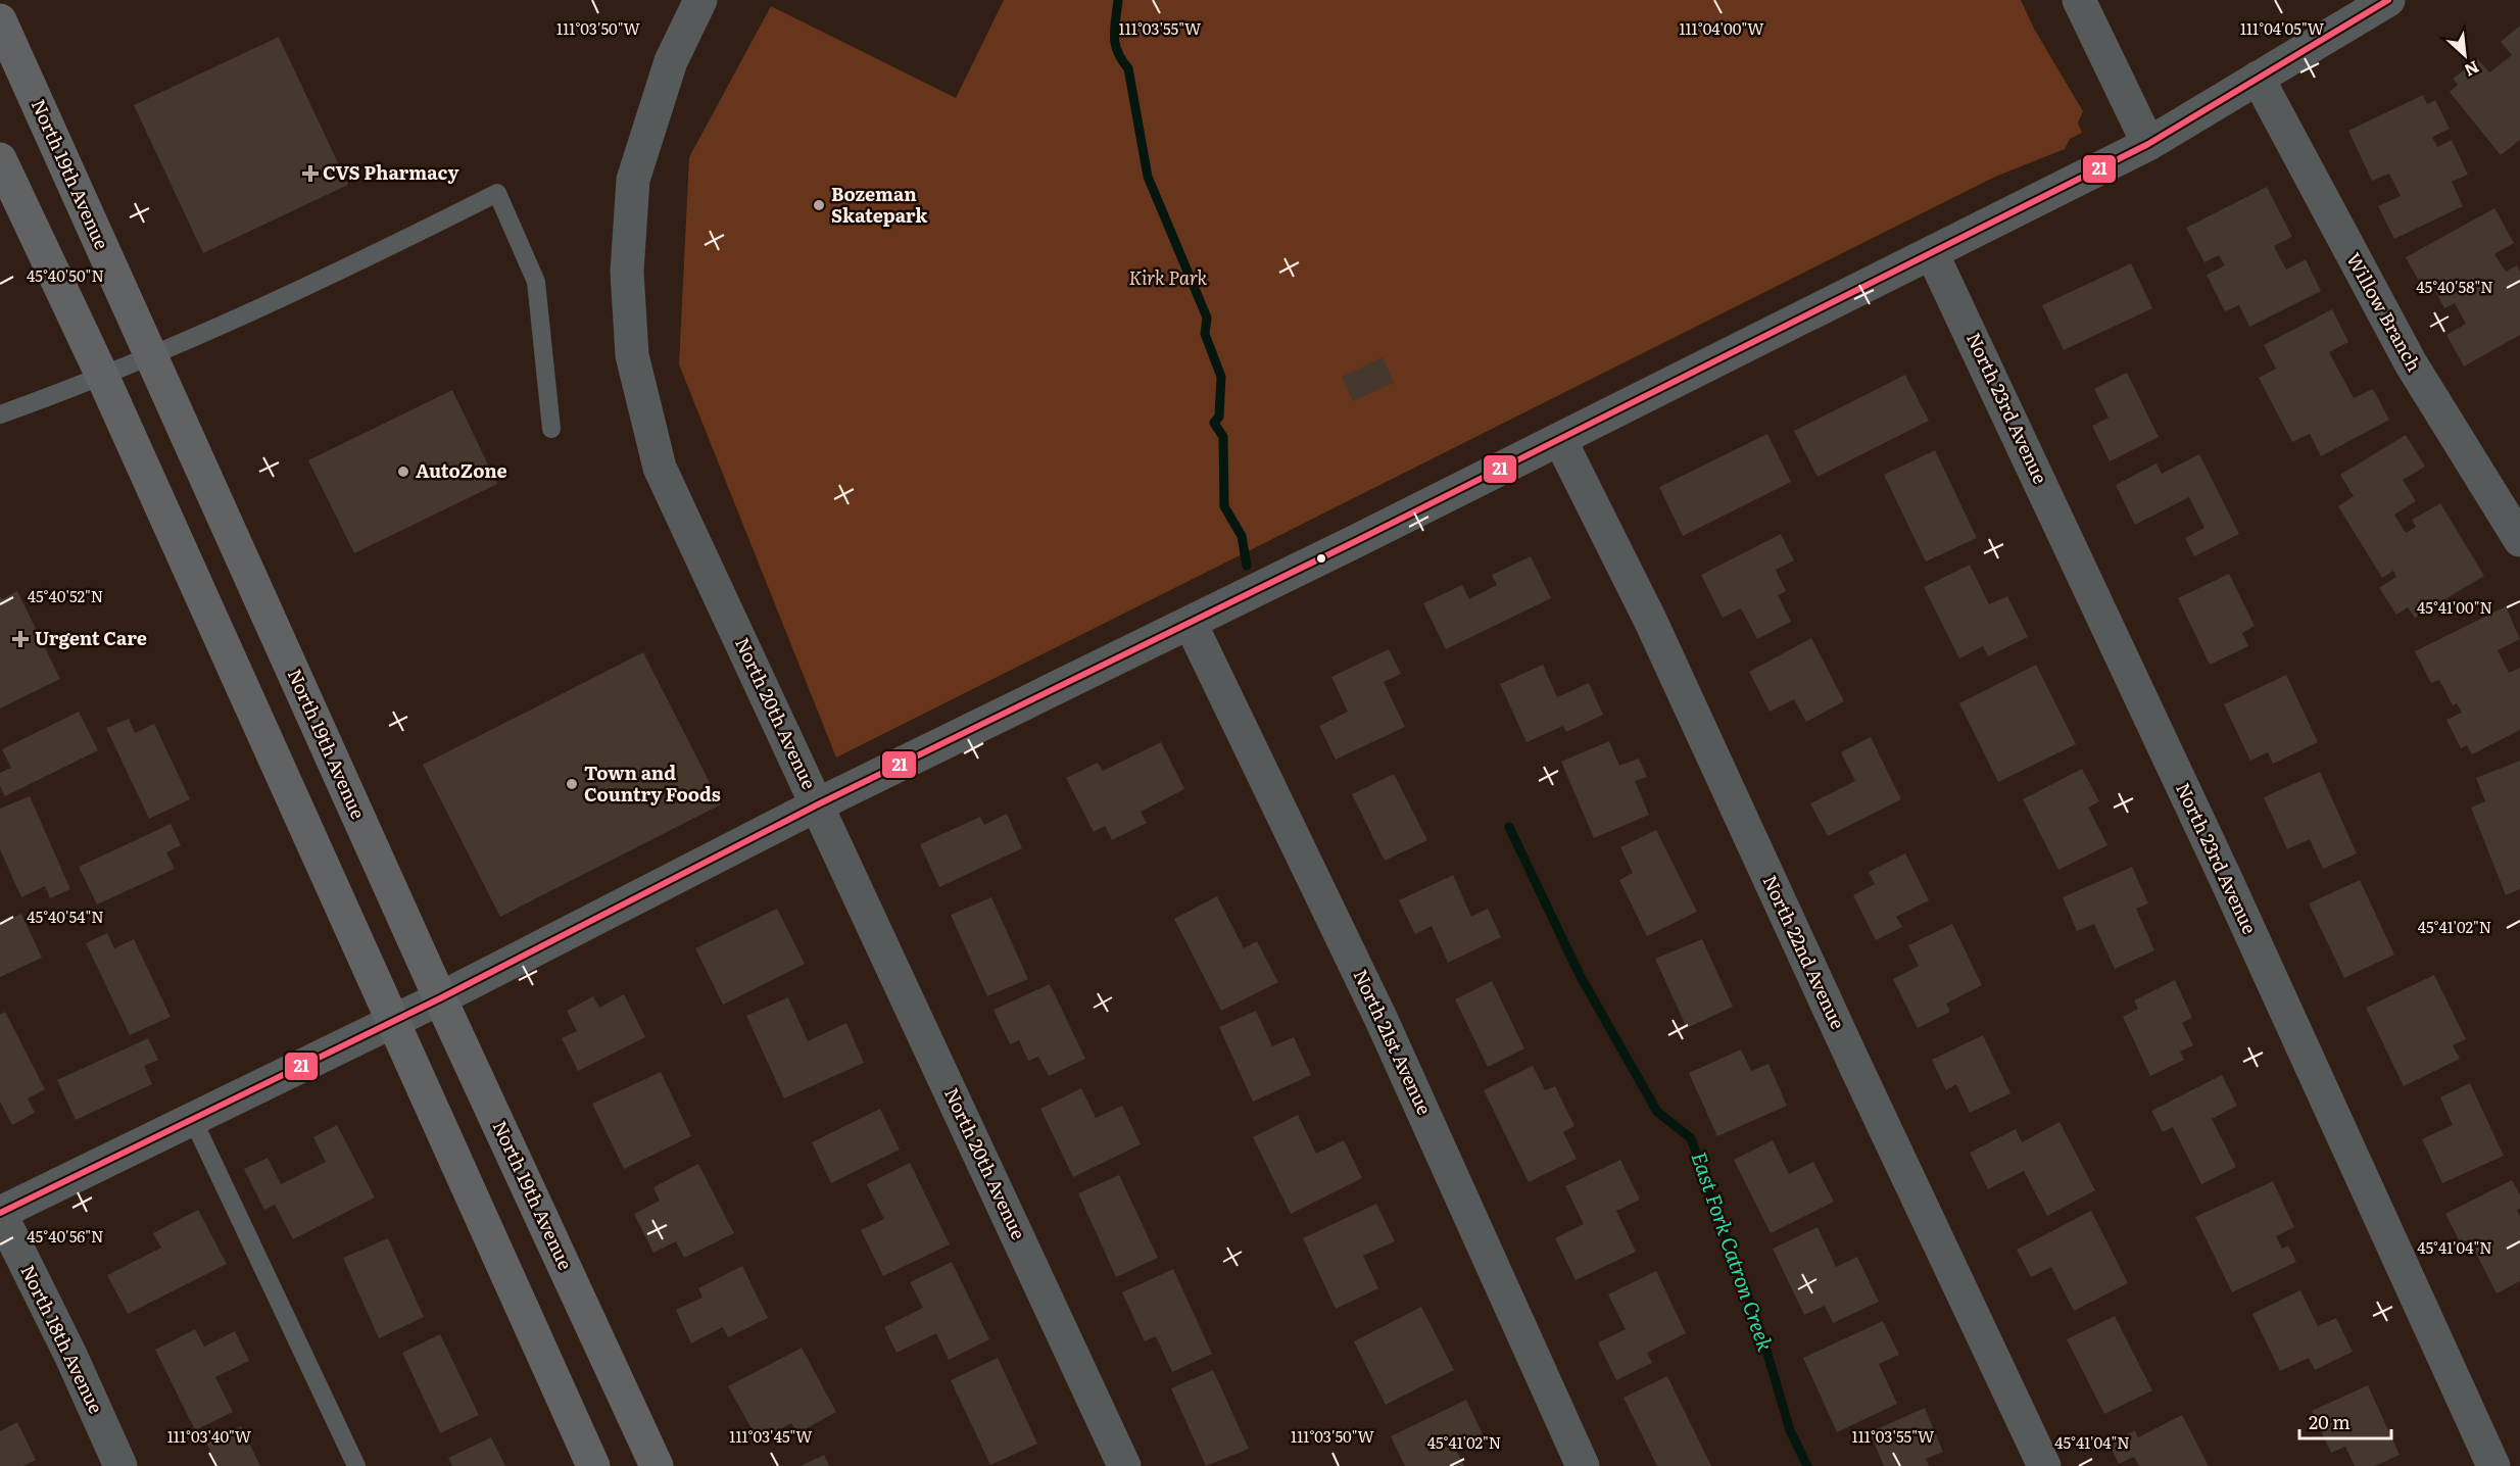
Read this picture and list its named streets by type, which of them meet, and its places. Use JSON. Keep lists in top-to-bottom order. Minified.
{"streets":{"main road":["North 19th Avenue"],"street":["Willow Branch","North 23rd Avenue","North 20th Avenue","North 22nd Avenue","North 21st Avenue","North 18th Avenue"]},"water":["East Fork Catron Creek"],"parks":["Kirk Park"],"places":{"health":["CVS Pharmacy","Urgent Care"],"other":["Bozeman Skatepark","AutoZone","Town and Country Foods"]},"lines":["transit line 21"],"scale_bar":"20 m","north":"bottom right","coordinates":["111°03'50\"W","111°03'55\"W","111°04'00\"W","111°04'05\"W","45°40'50\"N","45°40'58\"N","45°40'52\"N","45°41'00\"N","45°40'54\"N","45°41'02\"N","45°40'56\"N","45°41'04\"N","111°03'40\"W","111°03'45\"W"]}
